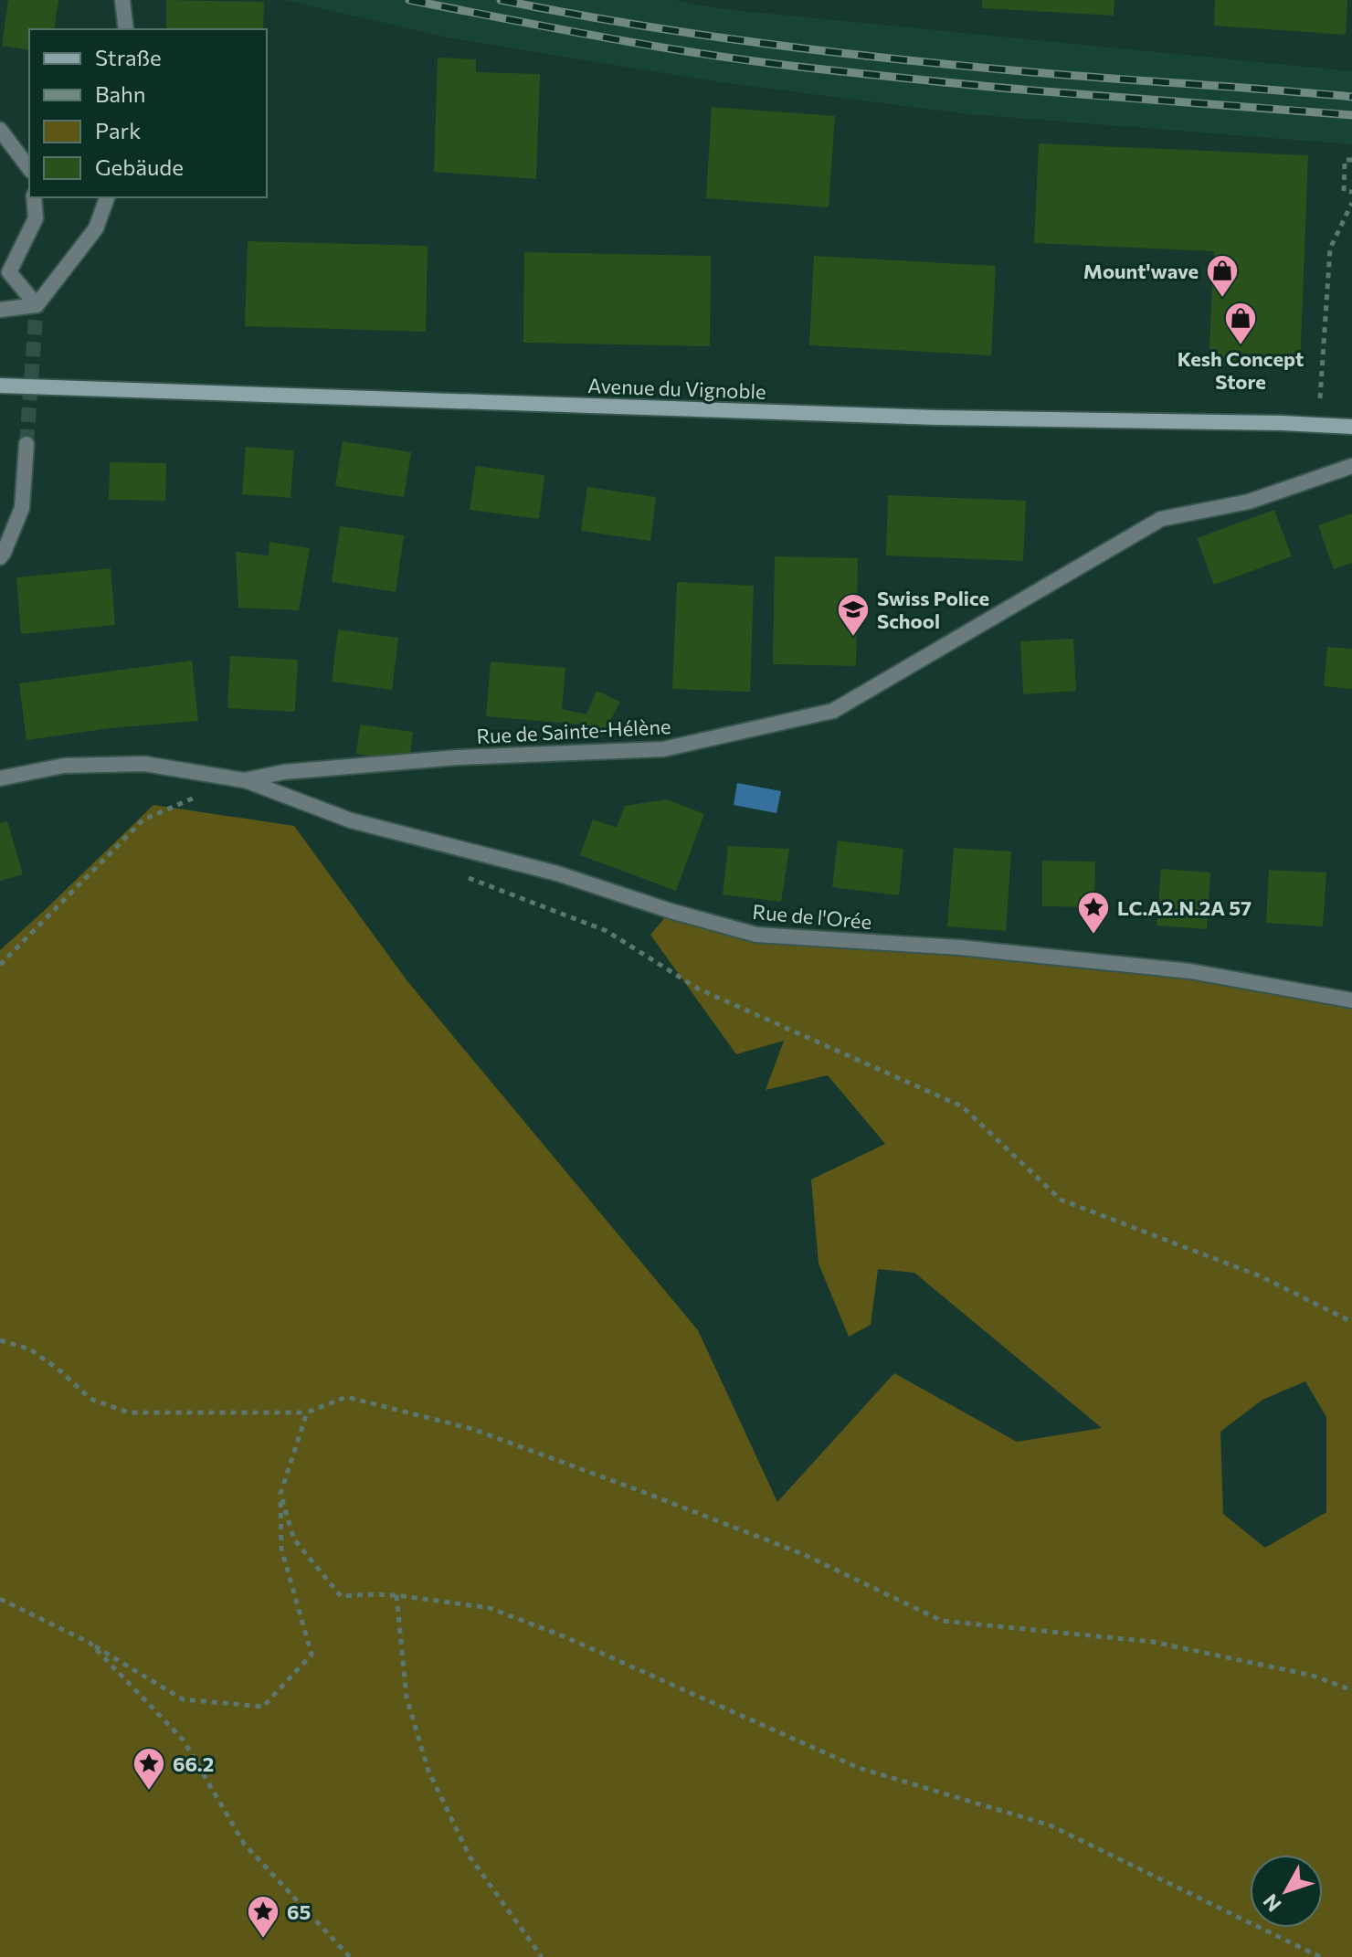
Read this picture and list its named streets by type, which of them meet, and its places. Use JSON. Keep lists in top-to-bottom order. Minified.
{"streets":{"main road":["Avenue du Vignoble"],"street":["Rue de Sainte-Hélène","Rue de l'Orée"]},"crossings":[["Rue de Sainte-Hélène","Rue de l'Orée"]],"places":{"shop":["Mount'wave","Kesh Concept Store"],"school or university":["Swiss Police School"],"place":["LC.A2.N.2A 57","66.2","65"]},"legend":["Straße","Bahn","Park","Gebäude"],"north":"bottom left"}
